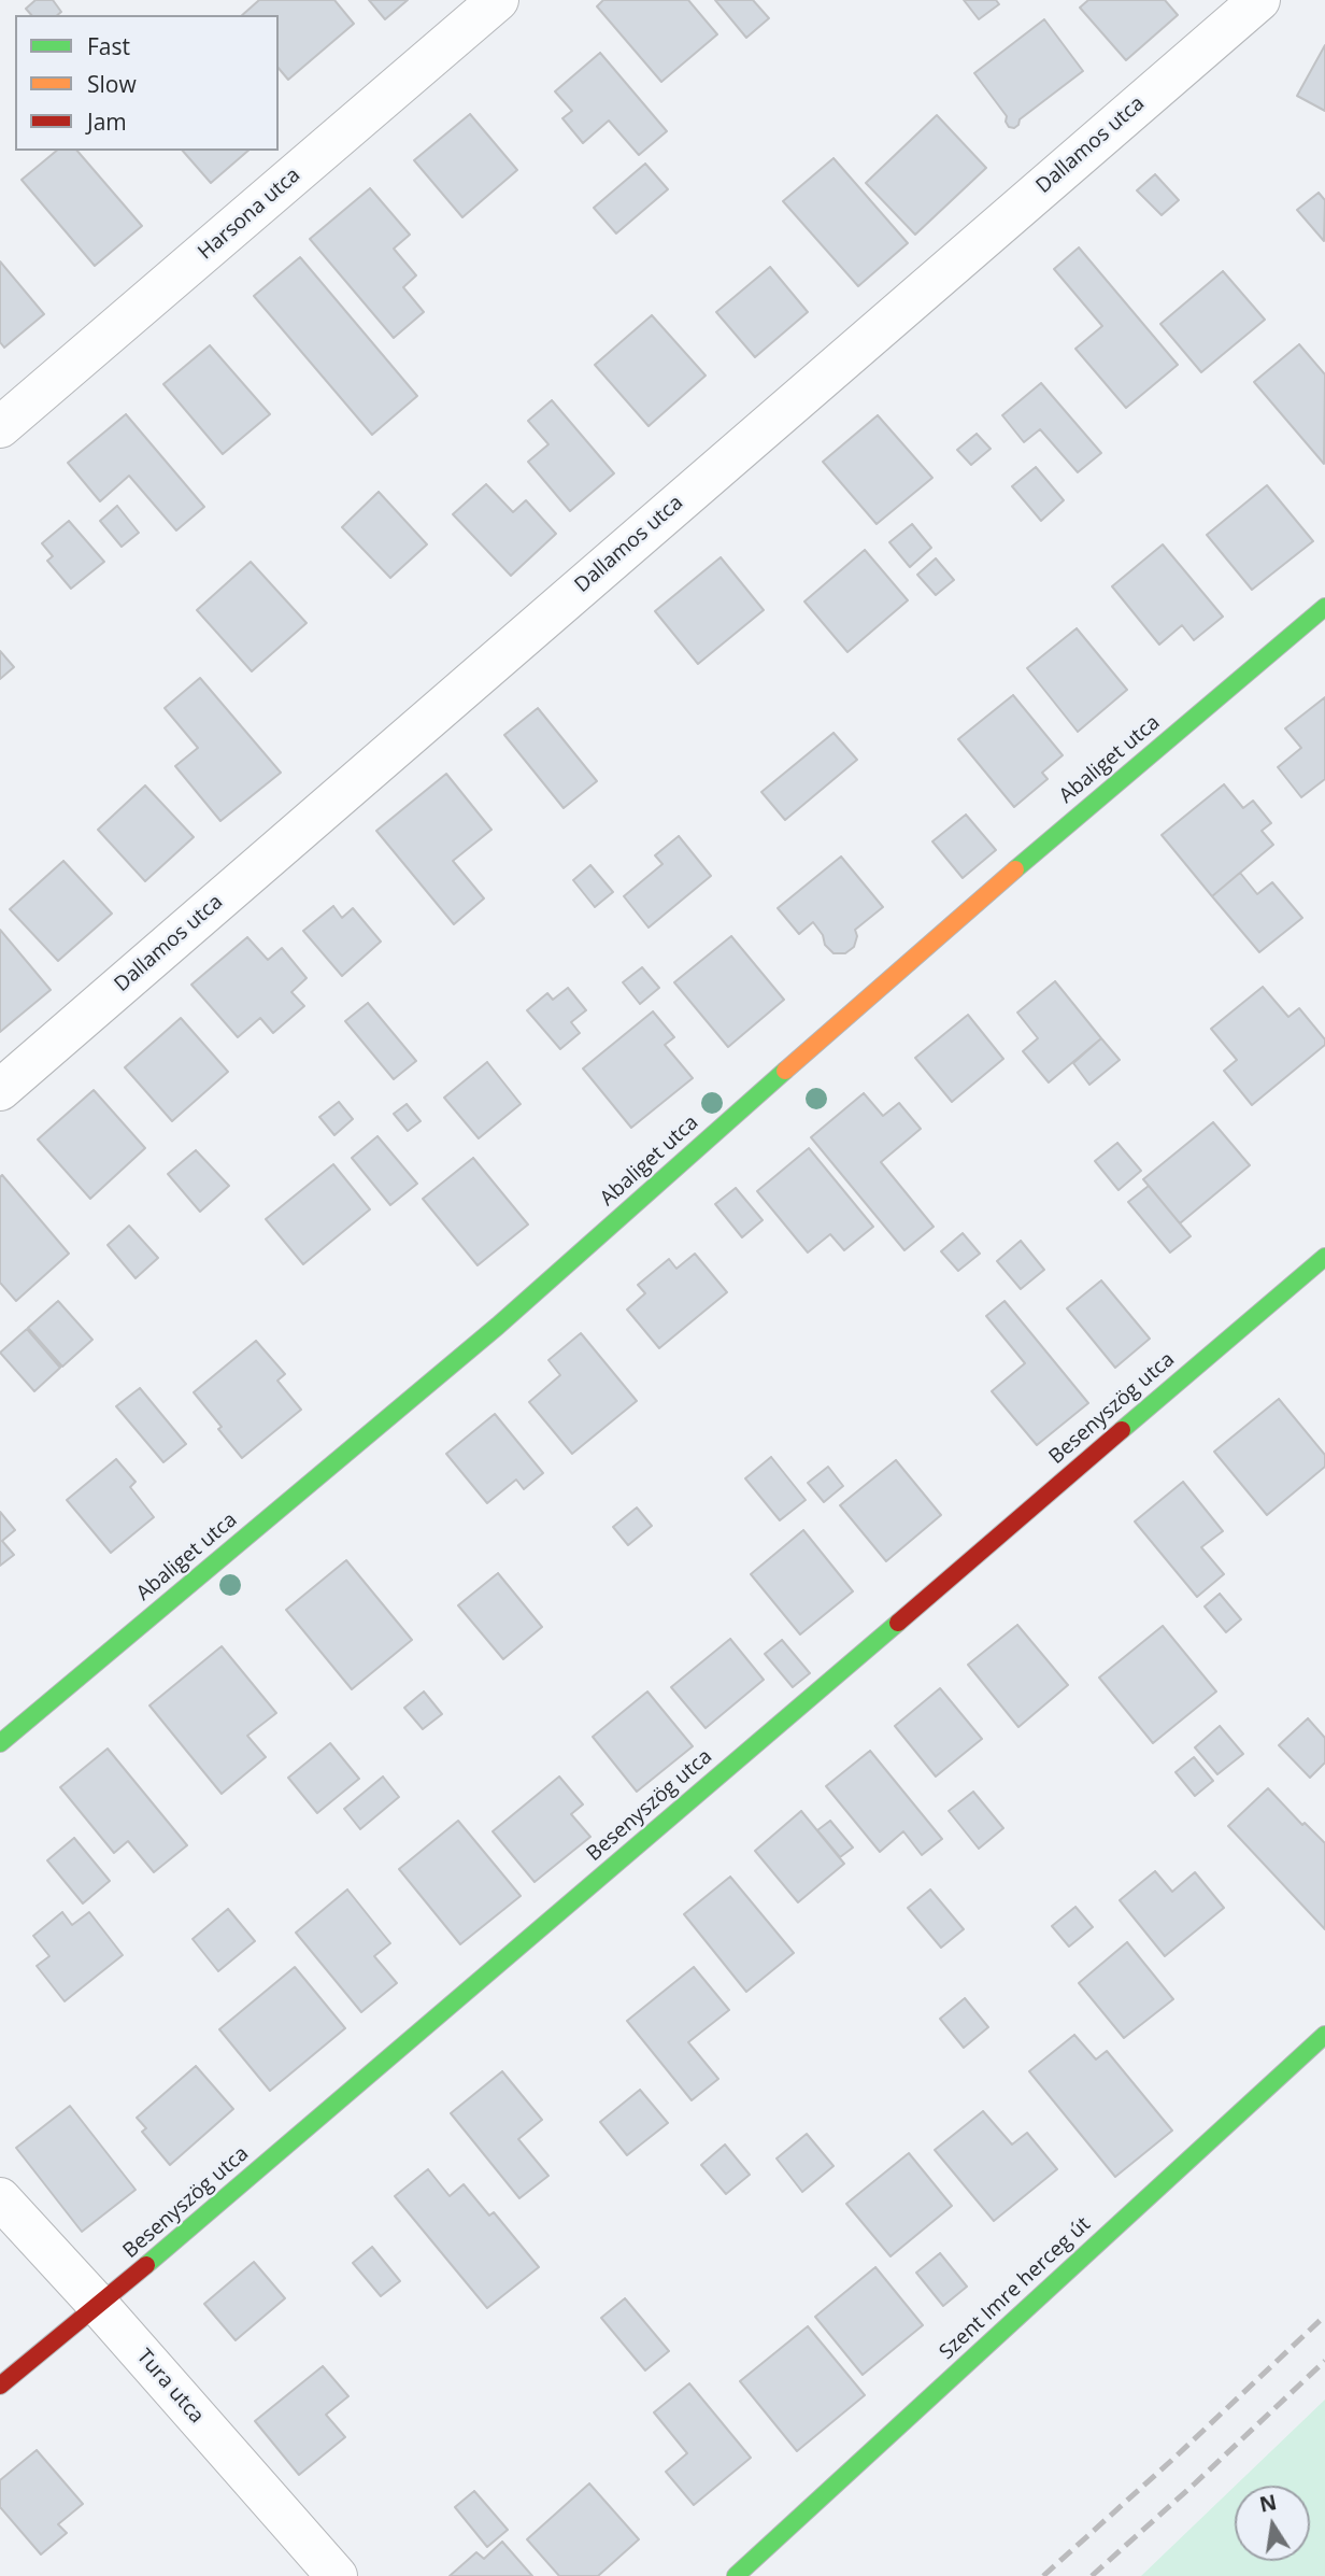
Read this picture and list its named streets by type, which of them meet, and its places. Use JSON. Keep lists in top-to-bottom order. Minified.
{"streets":{"street":["Dallamos utca","Harsona utca","Abaliget utca","Besenyszög utca","Szent Imre herceg út","Tura utca"]},"crossings":[["Besenyszög utca","Tura utca"]],"legend":["Fast","Slow","Jam"],"north":"top"}
